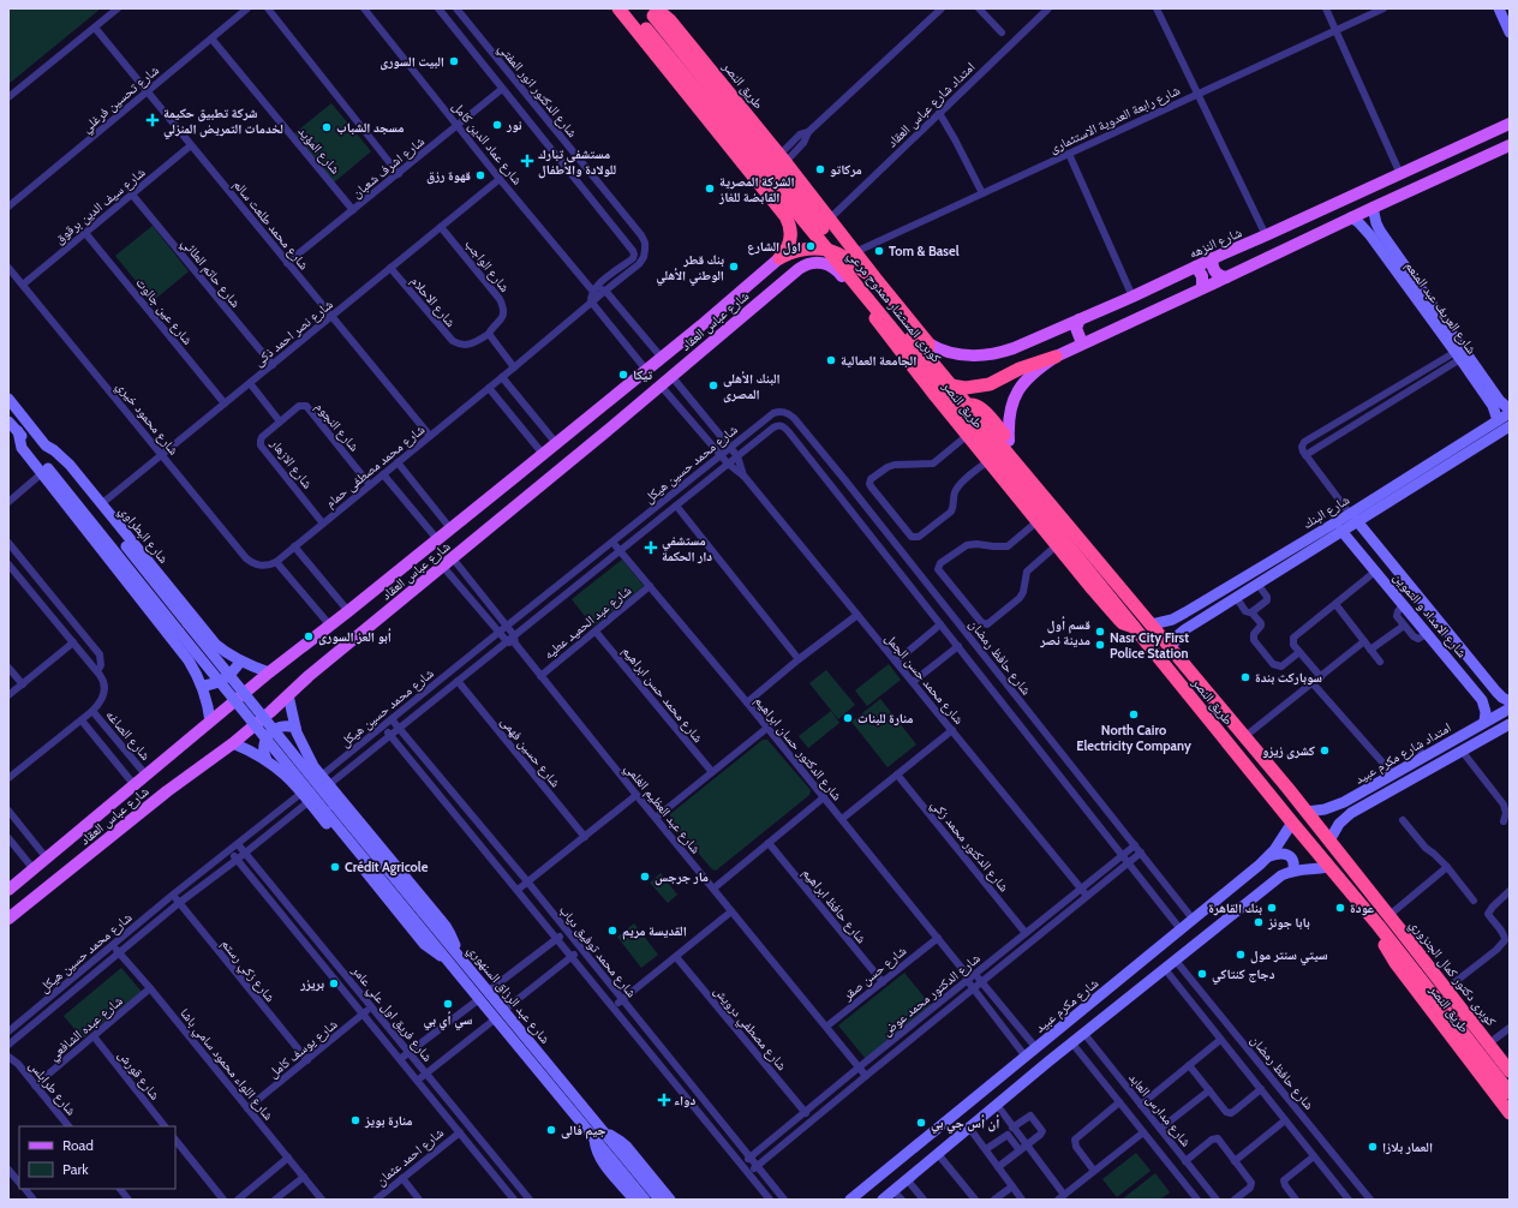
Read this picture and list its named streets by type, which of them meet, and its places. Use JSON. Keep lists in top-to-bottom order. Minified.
{"streets":{"highway":["طريق النصر","كوبرى المستشار ممدوح مرعي","كوبرى دكتور كمال الجنزوري"],"main road":["شارع النزهه","شارع عباس العقاد"],"street":["شارع الدكتور انور المفتي","شارع تحسين فرغلي","امتداد شارع عباس العقاد","شارع رابعة العدوية الاستثمارى","شارع عماد الدين كامل","شارع المؤيد","شارع اشرف شعبان","شارع سيف الدين برقوق","شارع محمد طلعت سالم","شارع الواجب","شارع حاتم الطائي","شارع الاحلام","شارع العريف عبد المنعم","شارع عين جالوت","شارع نصر احمد ذكى","شارع محمود خيري","شارع النجوم","شارع الازهار","شارع محمد حسين هيكل","شارع محمد مصطفى حمام","شارع البنك","شارع البطراوي","شارع الامداد و التموين","شارع عبد الحميد عطيه","شارع حافظ رمضان","شارع محمد حسن الجمل","شارع محمد حسن ابراهيم","شارع الصاغه","شارع الدكتور حسان ابراهيم","شارع حسين فهمى","امتداد شارع مكرم عبيد","شارع عبد العظيم الغلمي","شارع الدكتور محمد زكي","شارع حافظ ابراهيم","شارع محمد توفيق دياب","شارع زكي رستم","شارع حسن صقر","شارع عبد الرزاق السنهوري","شارع الدكتور محمد عوض","شارع مكرم عبيد","شارع فريق اول علي عامر","شارع عبده الشافعي","شارع مصطفي درويش","شارع يوسف كامل","شارع اللواء محمود سامي باشا","شارع قورش","شارع طرابلس","شارع مدارس العابد","شارع احمد عثمان"]},"crossings":[["طريق النصر","امتداد شارع عباس العقاد"],["طريق النصر","شارع رابعة العدوية الاستثمارى"],["طريق النصر","شارع النزهه"],["طريق النصر","كوبرى المستشار ممدوح مرعي"],["طريق النصر","شارع عباس العقاد"],["طريق النصر","شارع البنك"],["طريق النصر","امتداد شارع مكرم عبيد"],["طريق النصر","كوبرى دكتور كمال الجنزوري"],["طريق النصر","شارع مكرم عبيد"],["شارع الدكتور انور المفتي","شارع اشرف شعبان"],["شارع الدكتور انور المفتي","شارع محمد مصطفى حمام"],["شارع تحسين فرغلي","شارع المؤيد"],["شارع تحسين فرغلي","شارع محمد طلعت سالم"],["شارع عماد الدين كامل","شارع اشرف شعبان"],["شارع عماد الدين كامل","شارع عباس العقاد"],["شارع عماد الدين كامل","شارع نصر احمد ذكى"],["شارع عماد الدين كامل","شارع محمد مصطفى حمام"],["شارع المؤيد","شارع اشرف شعبان"],["شارع اشرف شعبان","شارع محمد طلعت سالم"],["شارع سيف الدين برقوق","شارع محمد طلعت سالم"],["شارع سيف الدين برقوق","شارع حاتم الطائي"],["شارع سيف الدين برقوق","شارع عين جالوت"],["شارع سيف الدين برقوق","شارع محمود خيري"],["شارع محمد طلعت سالم","شارع نصر احمد ذكى"],["شارع محمد طلعت سالم","شارع محمد مصطفى حمام"],["شارع الواجب","شارع الاحلام"],["شارع الواجب","شارع نصر احمد ذكى"],["شارع حاتم الطائي","شارع نصر احمد ذكى"],["شارع الاحلام","شارع نصر احمد ذكى"],["كوبرى المستشار ممدوح مرعي","شارع البنك"],["شارع العريف عبد المنعم","شارع البنك"],["شارع عين جالوت","شارع نصر احمد ذكى"],["شارع عباس العقاد","شارع البطراوي"],["شارع عباس العقاد","شارع محمد حسن الجمل"],["شارع عباس العقاد","شارع الصاغه"],["شارع عباس العقاد","شارع عبد العظيم الغلمي"],["شارع عباس العقاد","شارع عبد الرزاق السنهوري"],["شارع نصر احمد ذكى","شارع محمود خيري"],["شارع نصر احمد ذكى","شارع البطراوي"],["شارع محمود خيري","شارع محمد مصطفى حمام"],["شارع النجوم","شارع الازهار"],["شارع النجوم","شارع محمد مصطفى حمام"],["شارع الازهار","شارع محمد مصطفى حمام"],["شارع محمد حسين هيكل","شارع حافظ رمضان"],["شارع محمد حسين هيكل","شارع محمد حسن الجمل"],["شارع محمد حسين هيكل","شارع الدكتور حسان ابراهيم"],["شارع محمد حسين هيكل","شارع حسين فهمى"],["شارع محمد حسين هيكل","شارع عبد العظيم الغلمي"],["شارع محمد حسين هيكل","شارع محمد توفيق دياب"],["شارع محمد حسين هيكل","شارع زكي رستم"],["شارع محمد حسين هيكل","شارع عبد الرزاق السنهوري"],["شارع محمد حسين هيكل","شارع فريق اول علي عامر"],["شارع محمد حسين هيكل","شارع اللواء محمود سامي باشا"],["شارع محمد حسين هيكل","شارع طرابلس"],["شارع البنك","شارع الامداد و التموين"],["شارع الامداد و التموين","امتداد شارع مكرم عبيد"],["شارع عبد الحميد عطيه","شارع محمد حسن ابراهيم"],["شارع عبد الحميد عطيه","شارع الدكتور حسان ابراهيم"],["شارع عبد الحميد عطيه","شارع عبد العظيم الغلمي"],["شارع حافظ رمضان","شارع الدكتور محمد عوض"],["شارع حافظ رمضان","شارع مكرم عبيد"],["شارع محمد حسن الجمل","شارع الدكتور محمد عوض"],["شارع الدكتور حسان ابراهيم","شارع حسن صقر"],["شارع الدكتور حسان ابراهيم","شارع الدكتور محمد عوض"],["شارع الدكتور حسان ابراهيم","شارع مكرم عبيد"],["شارع عبد العظيم الغلمي","شارع حسن صقر"],["شارع عبد العظيم الغلمي","شارع الدكتور محمد عوض"],["شارع الدكتور محمد زكي","شارع الدكتور محمد عوض"],["شارع حافظ ابراهيم","شارع حسن صقر"],["شارع محمد توفيق دياب","شارع الدكتور محمد عوض"],["شارع زكي رستم","شارع يوسف كامل"],["شارع الدكتور محمد عوض","شارع مصطفي درويش"],["شارع فريق اول علي عامر","شارع يوسف كامل"],["شارع فريق اول علي عامر","شارع احمد عثمان"],["شارع عبده الشافعي","شارع اللواء محمود سامي باشا"],["شارع عبده الشافعي","شارع قورش"],["شارع عبده الشافعي","شارع طرابلس"],["شارع يوسف كامل","شارع اللواء محمود سامي باشا"]],"places":{"other":["البيت السورى","نور","مسجد الشباب","مركاتو","قهوة رزق","الشركة المصرية القابضة للغاز","اول الشارع","Tom & Basel","بنك قطر الوطني الأهلي","الجامعة العمالية","تيكا","البنك الأهلى المصرى","قسم أول مدينة نصر","أبو العز السورى","Nasr City First Police Station","سوباركت بندة","North Cairo Electricity Company","منارة للبنات","كشرى زيزو","Crédit Agricole","مار جرجس","بنك القاهرة","عودة","بابا جونز","القديسة مريم","سيتي سنتر مول","دجاج كنتاكي","بريزر","سي أي بي","منارة بويز","أن أس جي بي","جيم فالى","العمار بلازا"],"health":["شركة تطبيق حكيمة لخدمات التمريض المنزلي","مستشفى تبارك للولادة والأطفال","مستشفي دار الحكمة","دواء"]},"legend":["Road","Park"]}
